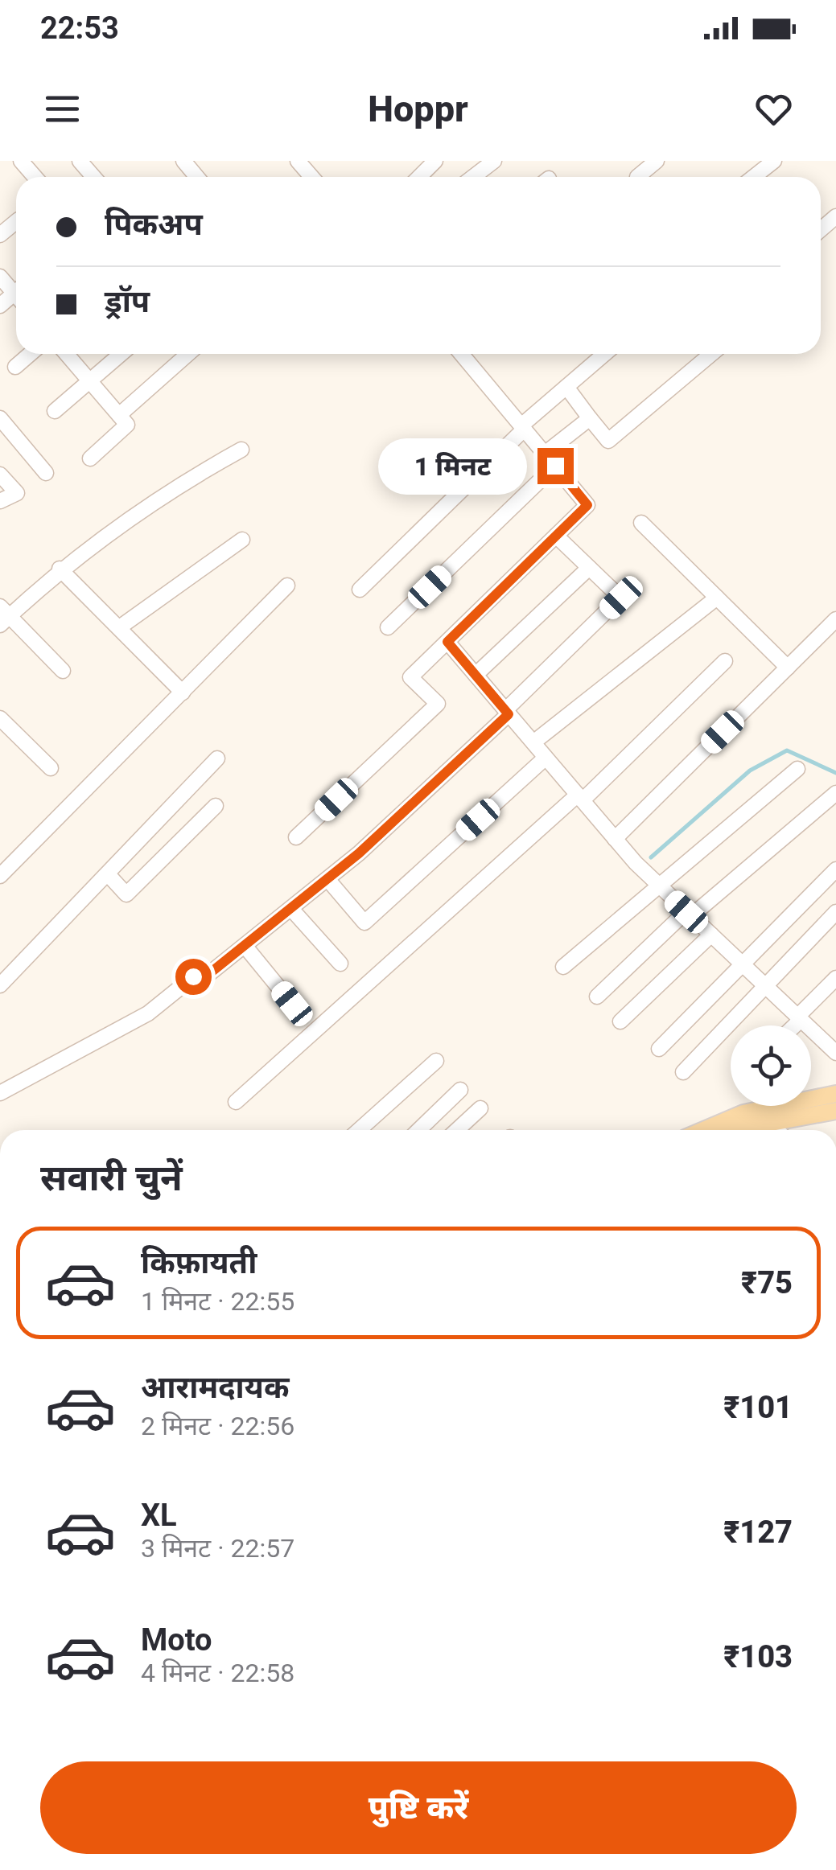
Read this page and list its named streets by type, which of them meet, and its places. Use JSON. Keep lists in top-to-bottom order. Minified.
{"page":{"status":"22:53","header":"Hoppr","banner":["पिकअप","ड्रॉप"],"bubble":"1 मिनट","heading":"सवारी चुनें","list":[{"name":"किफ़ायती","note":"1 मिनट · 22:55","value":"₹75"},{"name":"आरामदायक","note":"2 मिनट · 22:56","value":"₹101"},{"name":"XL","note":"3 मिनट · 22:57","value":"₹127"},{"name":"Moto","note":"4 मिनट · 22:58","value":"₹103"}],"buttons":"पुष्टि करें"}}
